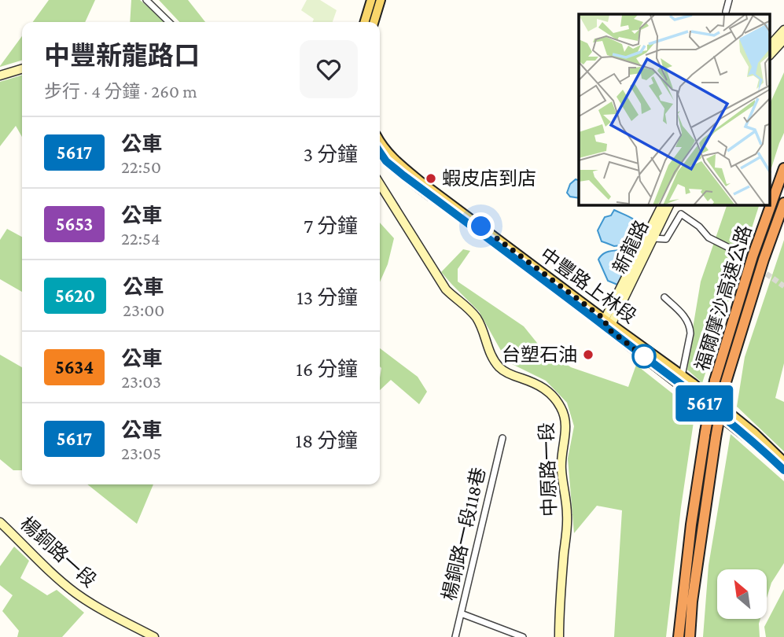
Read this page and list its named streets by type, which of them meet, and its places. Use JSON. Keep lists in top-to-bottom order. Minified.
{"streets":{"highway":["福爾摩沙高速公路"],"main road":["中豐路上林段"],"street":["新龍路","中原路一段","楊銅路一段118巷","楊銅路一段"]},"crossings":[["新龍路","中豐路上林段"]],"places":["蝦皮店到店","台塑石油"],"lines":["bus line 5617"],"north":"top left","page":{"on_map":"5617","heading":["中豐新龍路口","步行 · 4 分鐘 · 260 m"],"list":[{"mark":"5617","name":"公車","note":"22:50","value":"3 分鐘"},{"mark":"5653","name":"公車","note":"22:54","value":"7 分鐘"},{"mark":"5620","name":"公車","note":"23:00","value":"13 分鐘"},{"mark":"5634","name":"公車","note":"23:03","value":"16 分鐘"},{"mark":"5617","name":"公車","note":"23:05","value":"18 分鐘"}]}}
